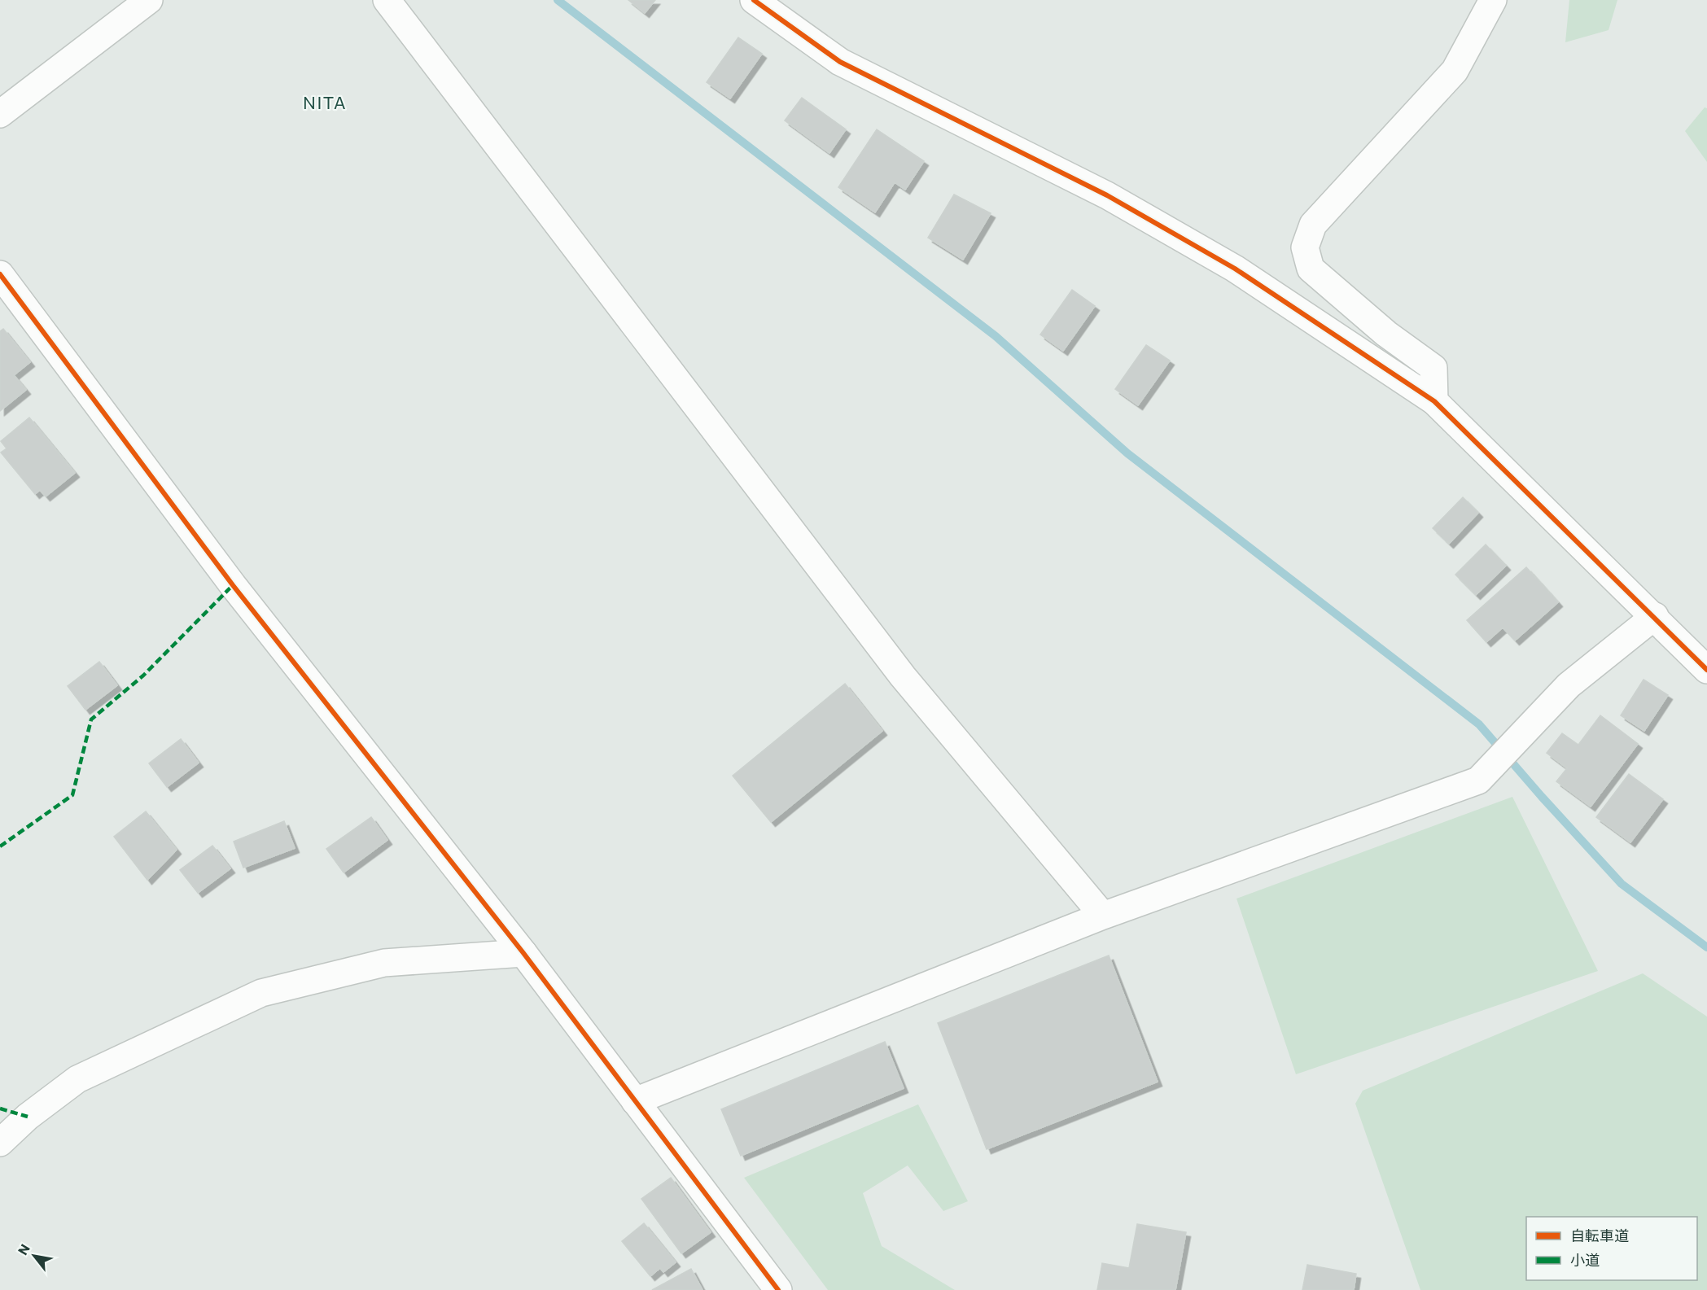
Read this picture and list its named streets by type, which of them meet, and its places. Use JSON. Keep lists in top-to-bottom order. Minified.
{"districts":["NITA"],"legend":["自転車道","小道"],"north":"top left"}
